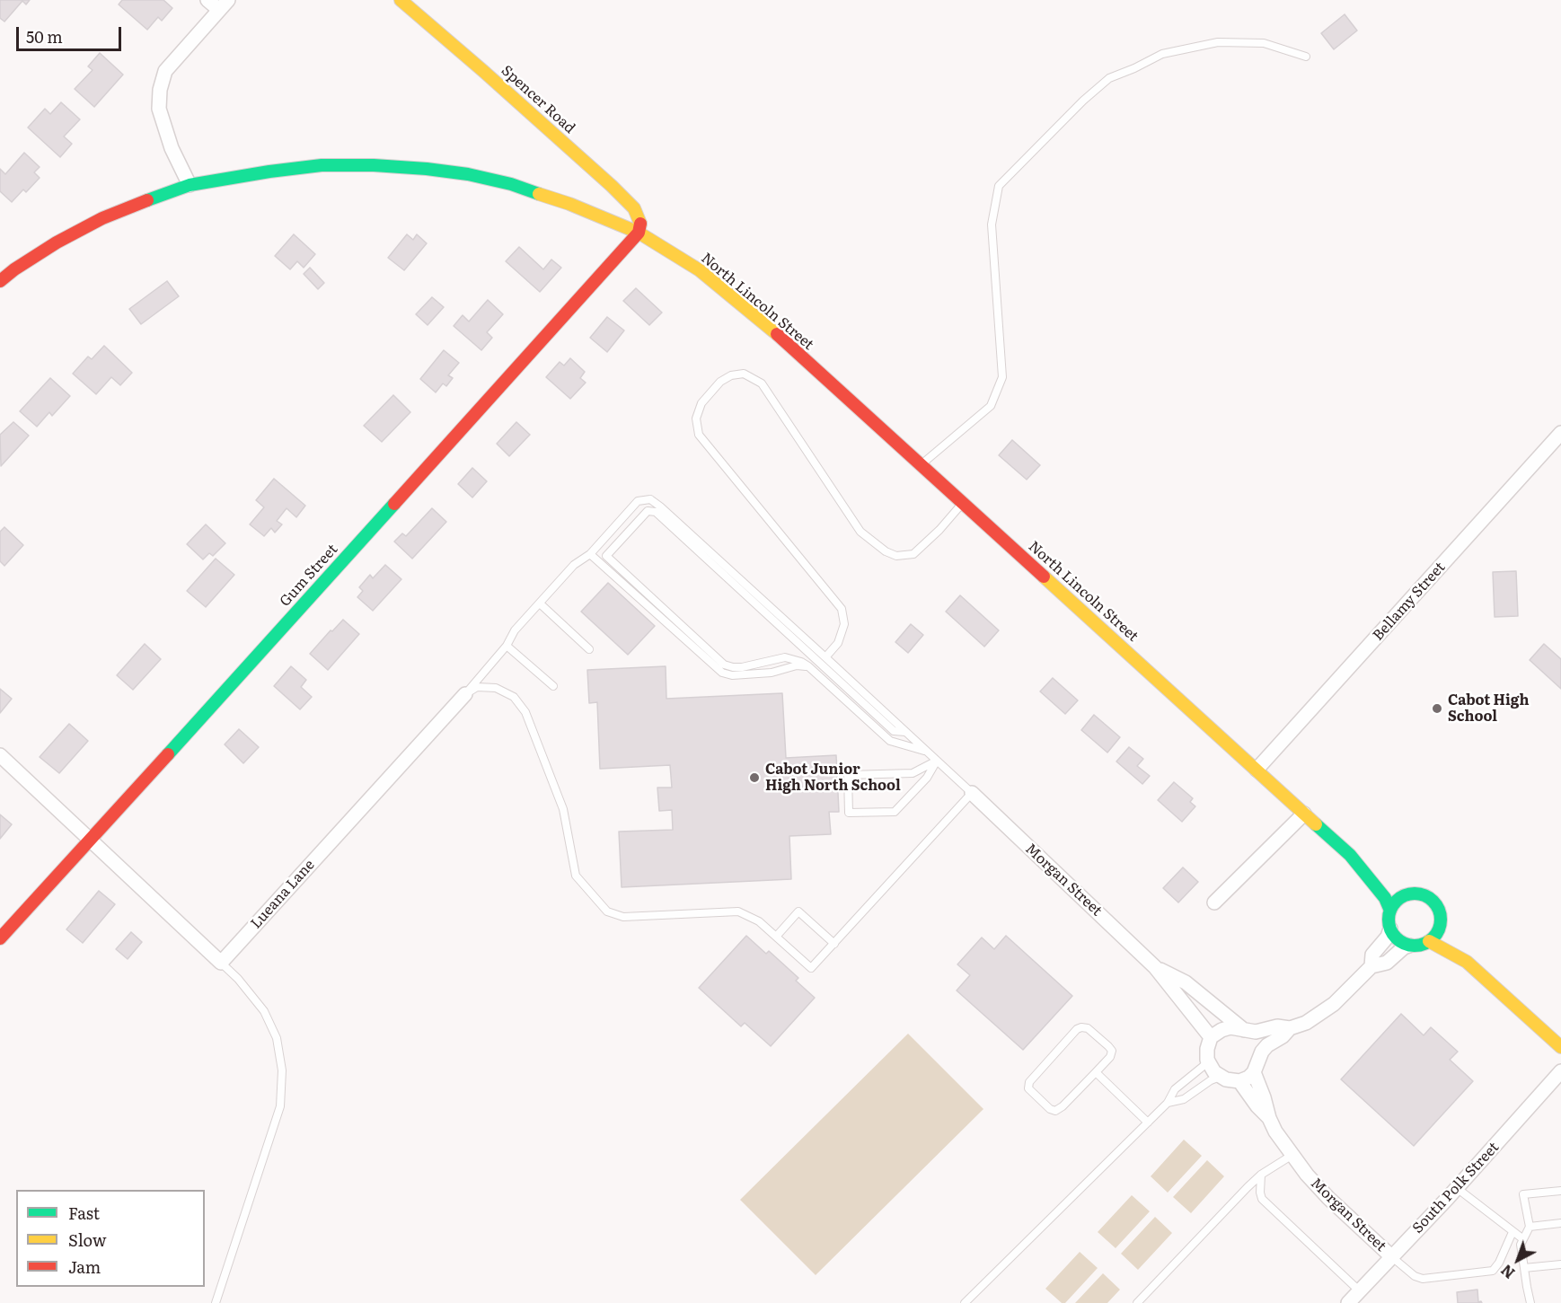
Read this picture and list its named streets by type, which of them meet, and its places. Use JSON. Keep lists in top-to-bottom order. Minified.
{"streets":{"street":["Spencer Road","North Lincoln Street","Gum Street","Bellamy Street","Morgan Street","Lueana Lane","South Polk Street"]},"crossings":[["Spencer Road","North Lincoln Street"],["Spencer Road","Gum Street"],["North Lincoln Street","Gum Street"],["North Lincoln Street","Bellamy Street"],["Morgan Street","South Polk Street"]],"places":["Cabot High School","Cabot Junior High North School"],"legend":["Fast","Slow","Jam"],"scale_bar":"50 m","north":"bottom left"}
